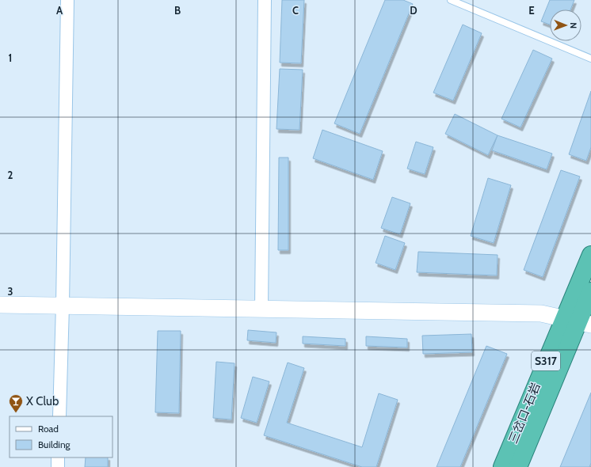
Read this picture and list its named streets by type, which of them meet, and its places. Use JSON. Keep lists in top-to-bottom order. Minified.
{"streets":{"highway":["S317","三岔口-石岩"]},"places":{"bar":["X Club"]},"legend":["Road","Building"],"north":"right","grid":{"columns":["A","B","C","D","E"],"rows":["1","2","3"]}}
